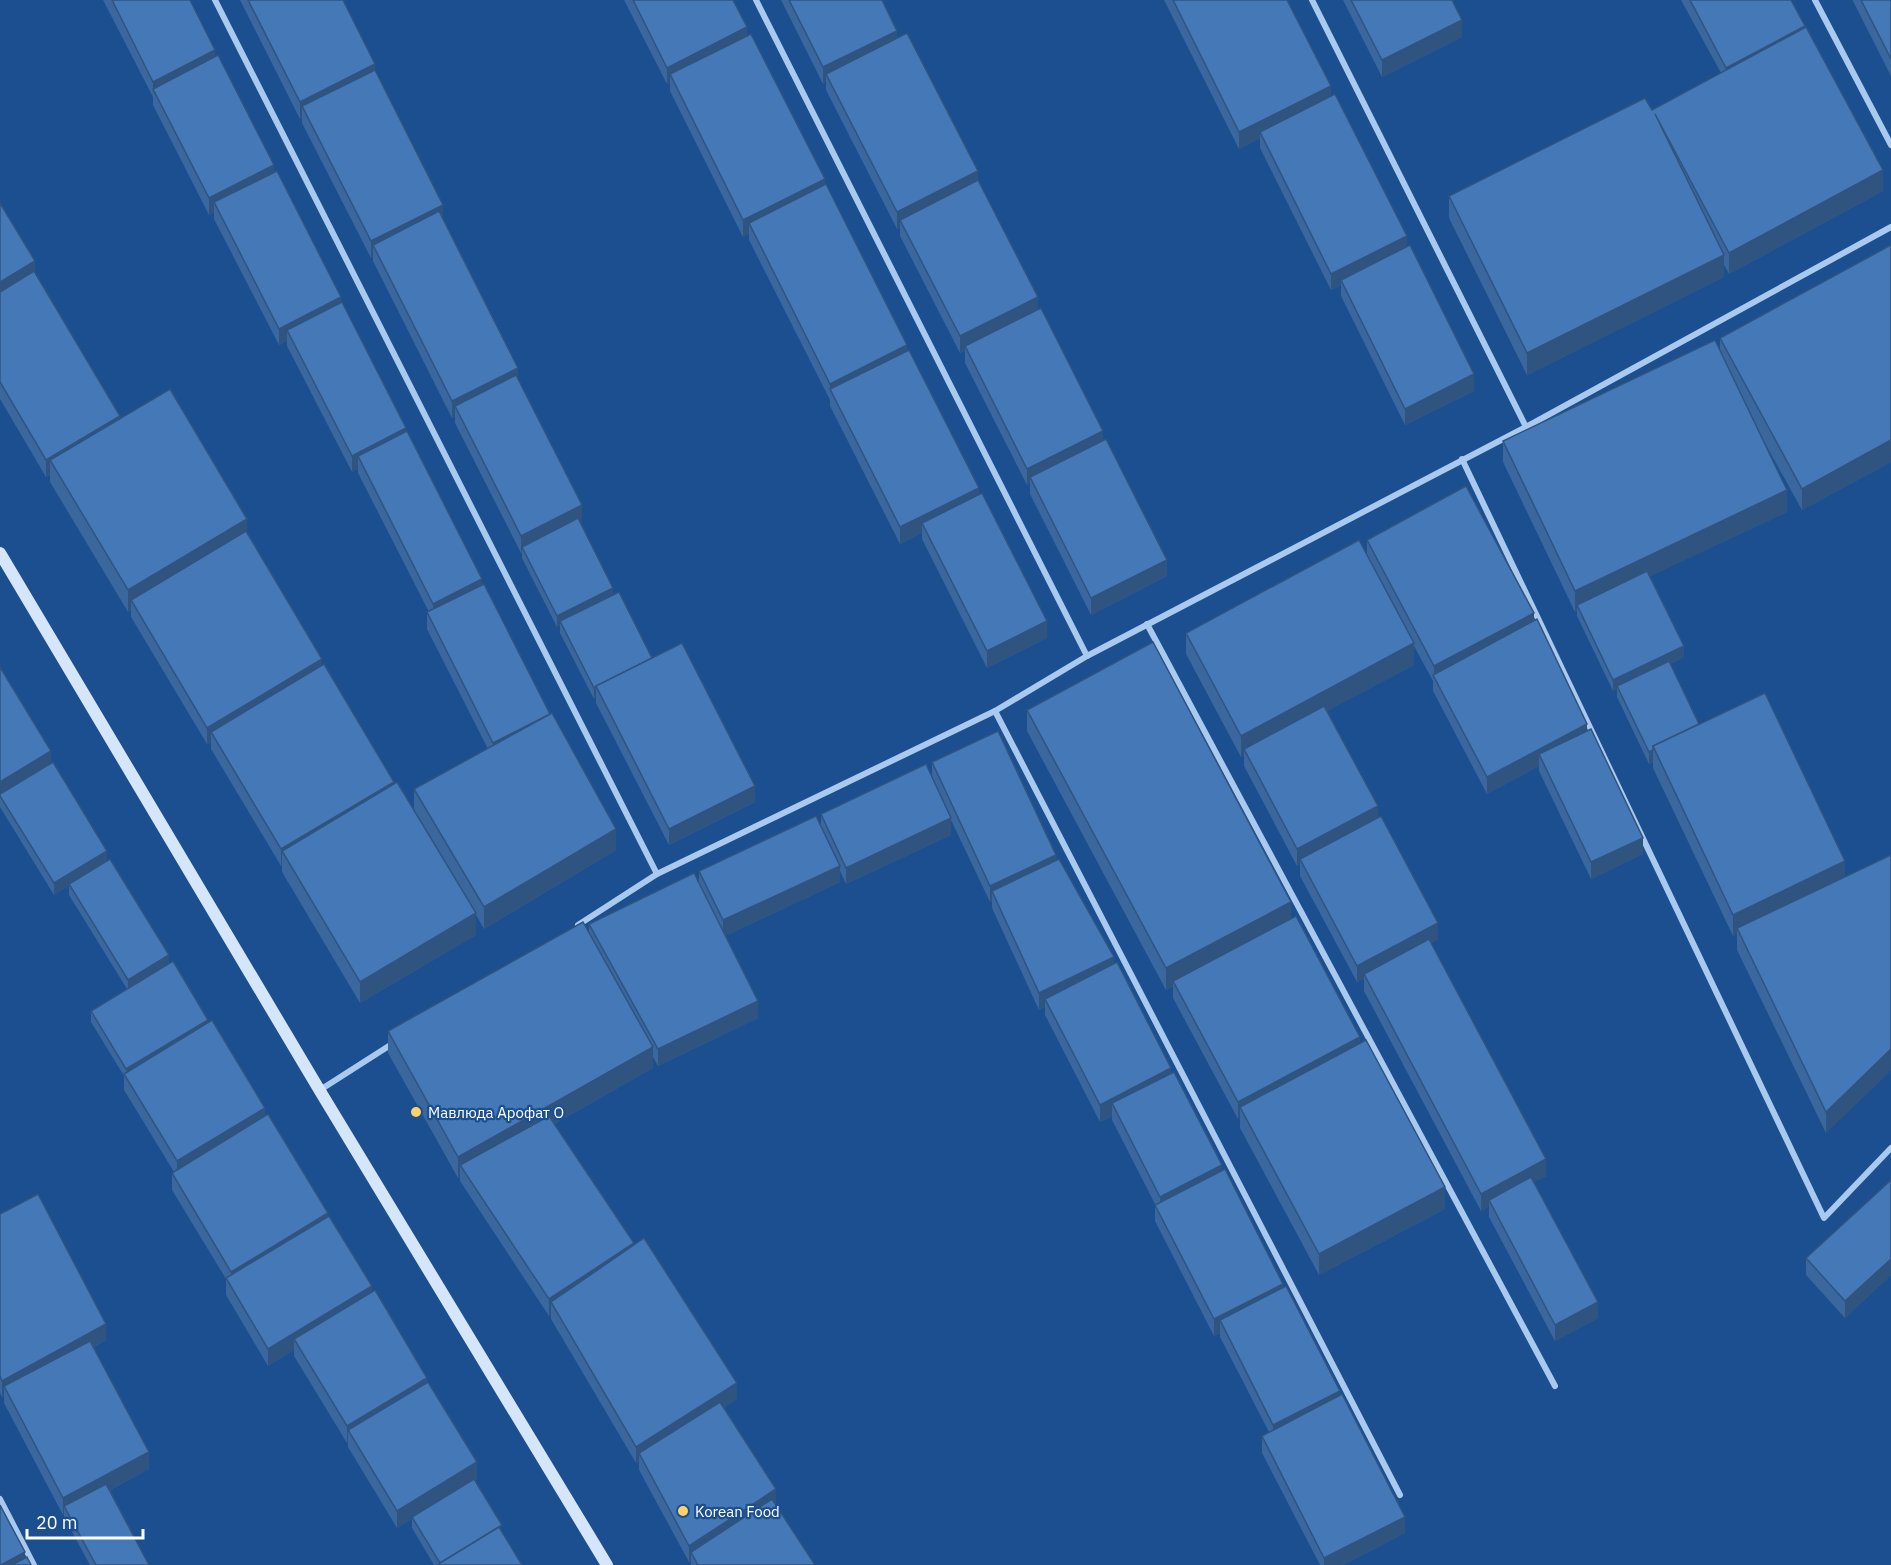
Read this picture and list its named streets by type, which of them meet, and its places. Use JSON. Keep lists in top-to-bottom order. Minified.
{"places":["Мавлюда Арофат О","Korean Food"],"scale_bar":"20 m"}
